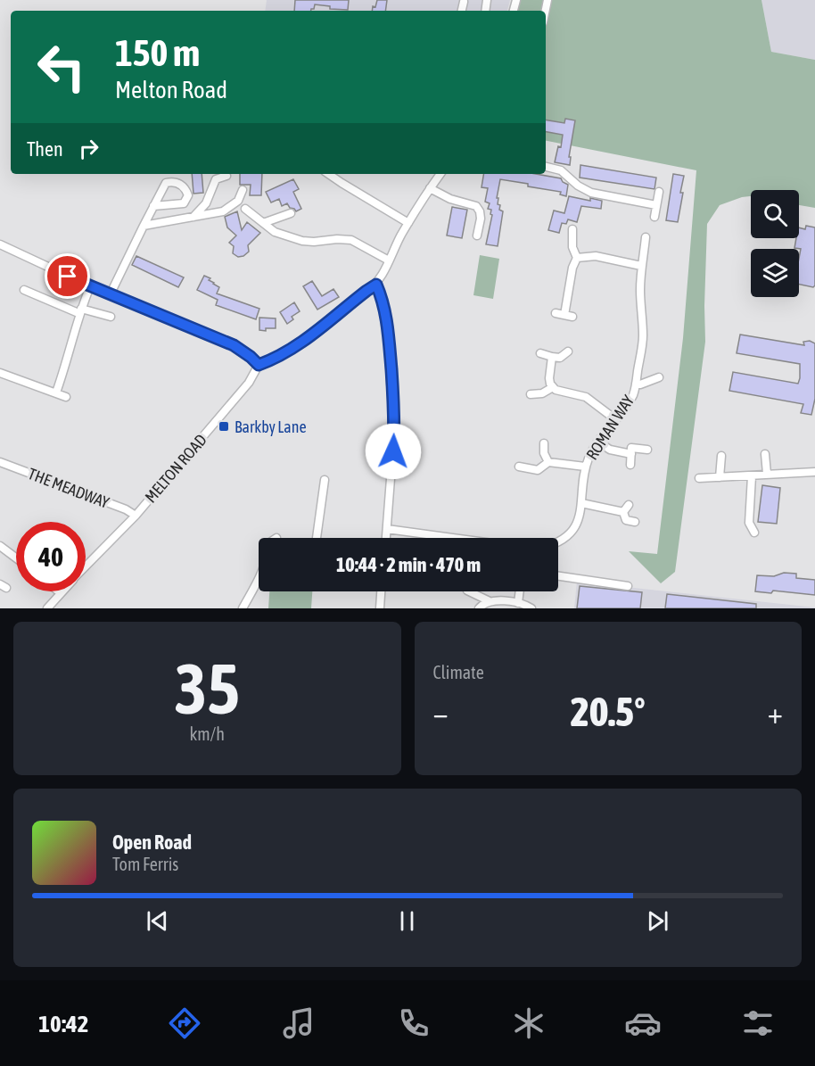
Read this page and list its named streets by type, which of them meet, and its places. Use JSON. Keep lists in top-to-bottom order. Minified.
{"streets":{"street":["ROMAN WAY","MELTON ROAD","THE MEADWAY"]},"crossings":[["MELTON ROAD","THE MEADWAY"]],"places":{"transit":["Barkby Lane"]},"page":{"turn":["150 m","Melton Road"],"then":"Then","limit":"40","trip":"10:44 · 2 min · 470 m","tile":[["35","km/h"],"Climate"],"heat":["−","20.5°","+"],"song":["Open Road","Tom Ferris"],"tabs":"10:42"}}
